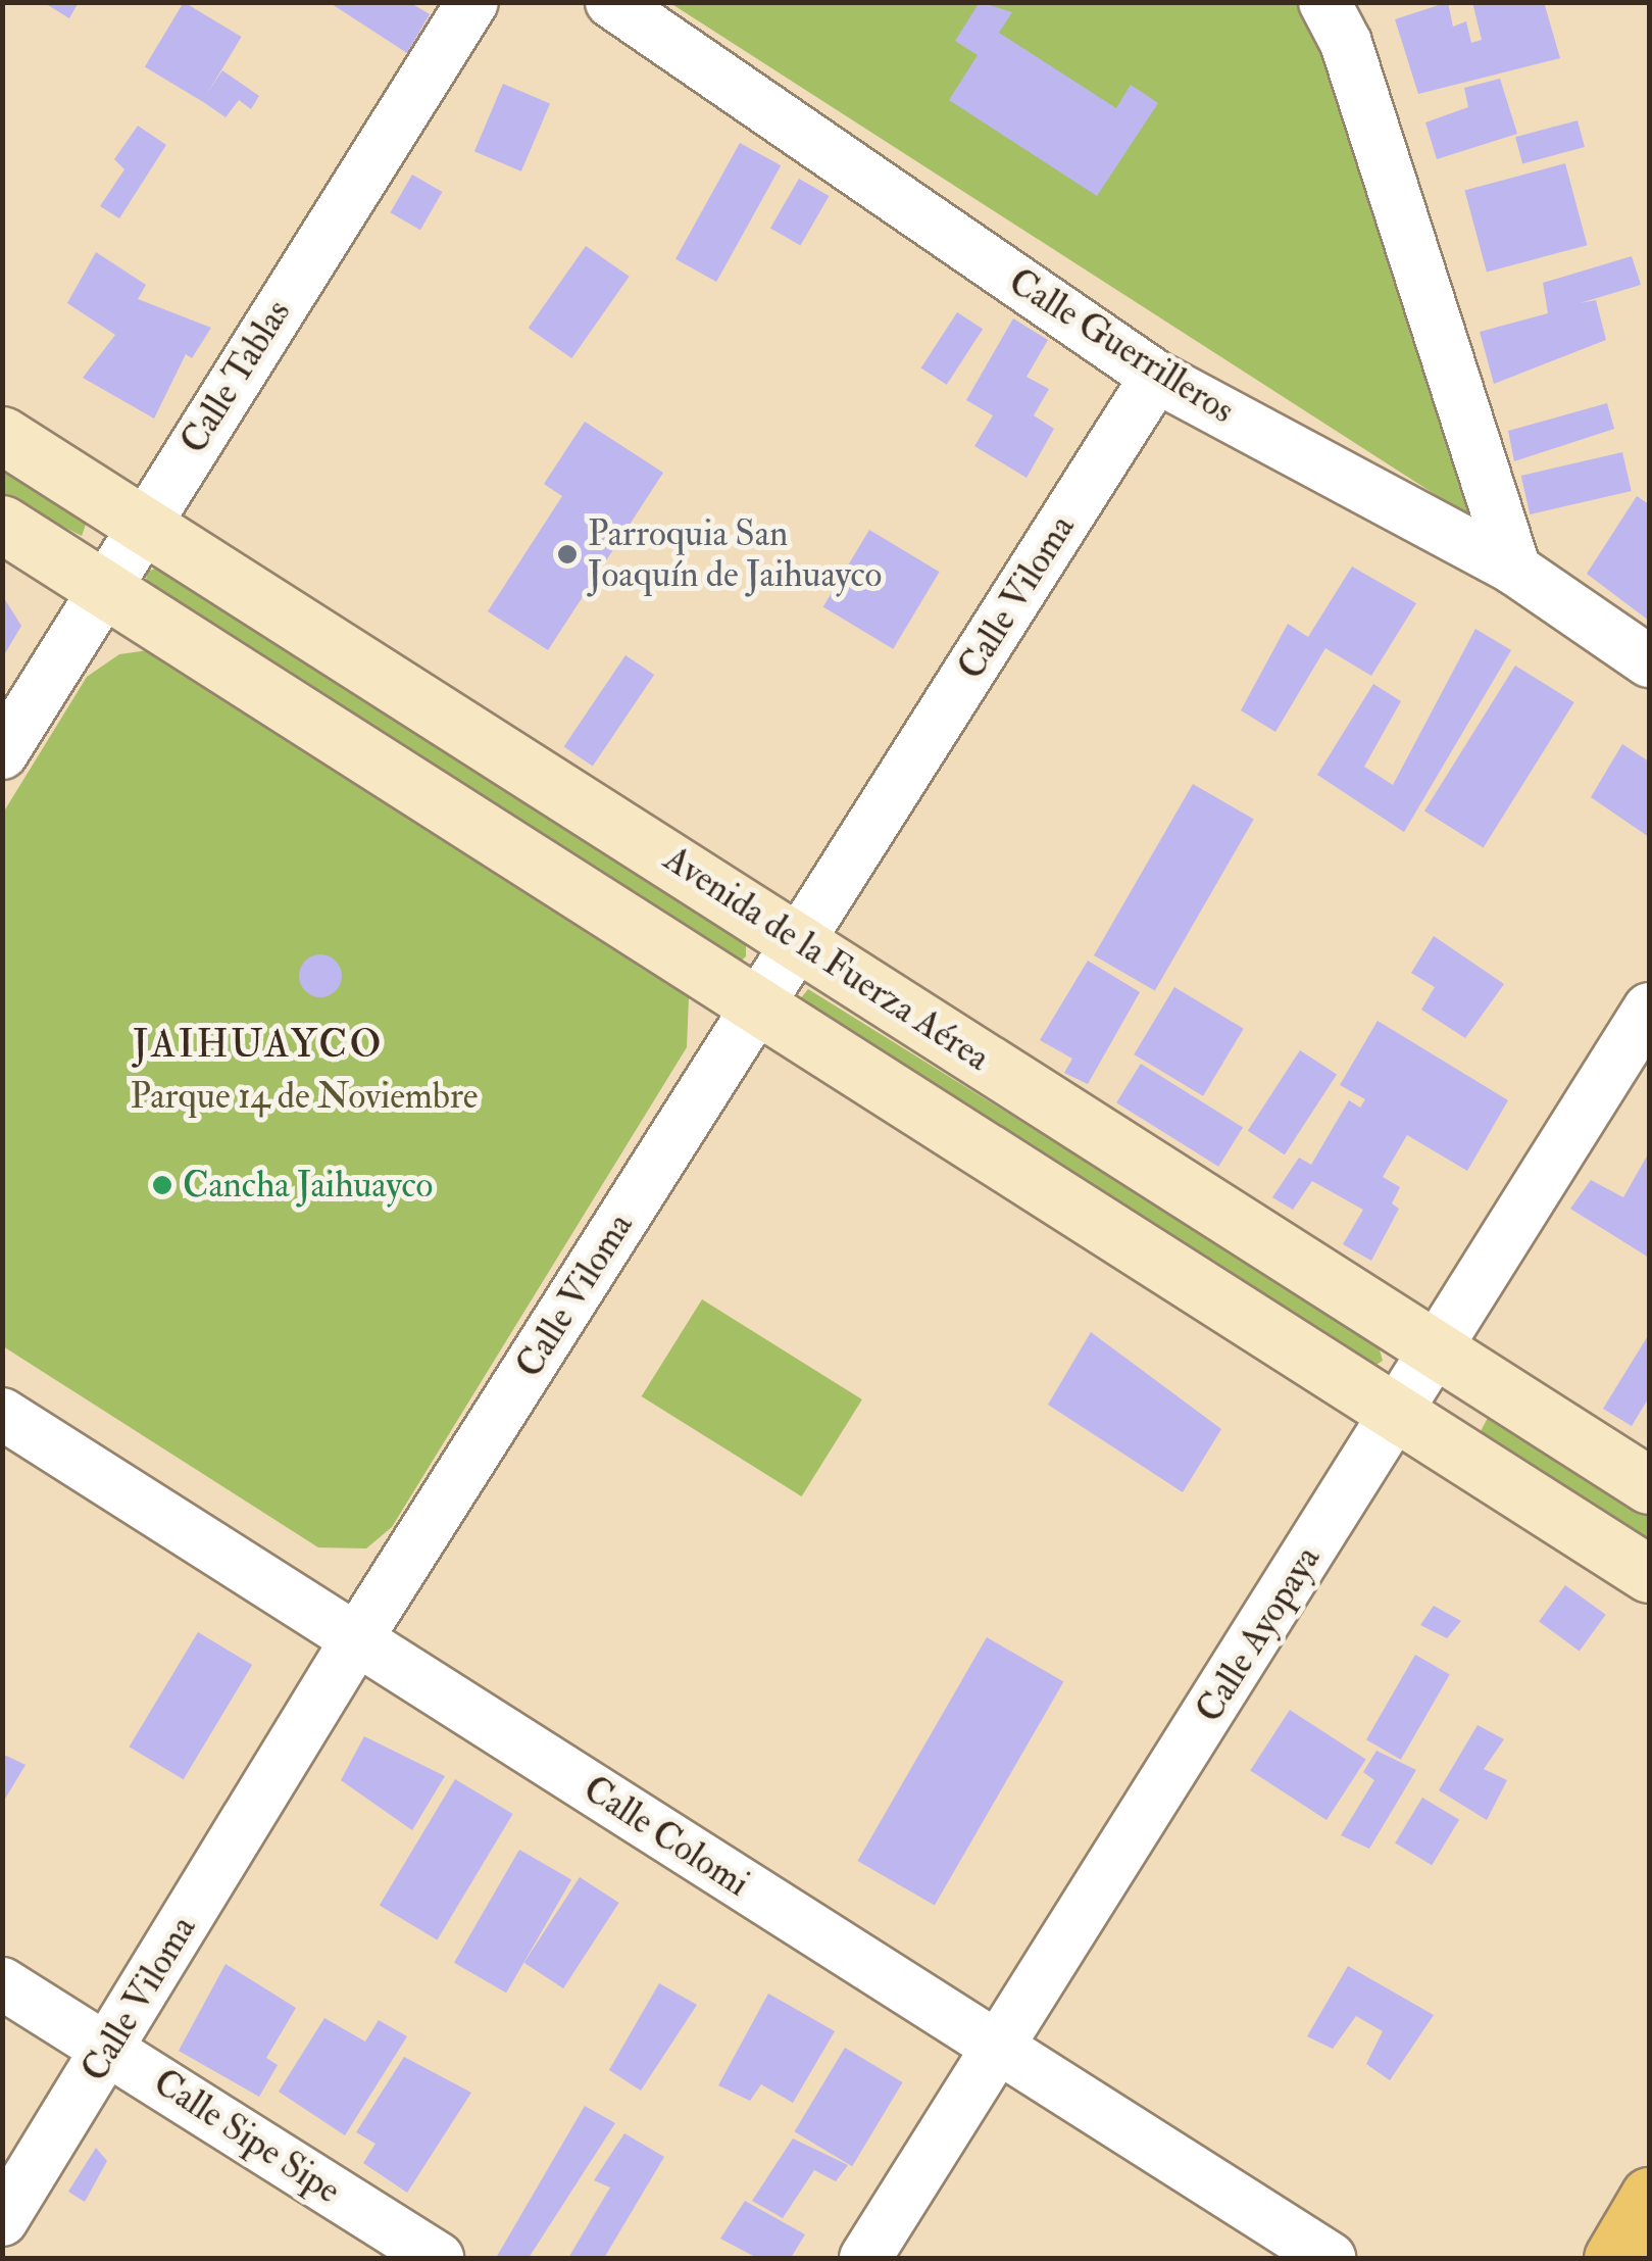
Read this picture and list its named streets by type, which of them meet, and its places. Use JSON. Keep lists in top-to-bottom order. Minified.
{"streets":{"main road":["Avenida de la Fuerza Aérea"],"street":["Calle Guerrilleros","Calle Tablas","Calle Viloma","Calle Ayopaya","Calle Colomi","Calle Sipe Sipe"]},"crossings":[["Calle Guerrilleros","Calle Viloma"],["Calle Tablas","Avenida de la Fuerza Aérea"],["Calle Viloma","Avenida de la Fuerza Aérea"],["Calle Viloma","Calle Colomi"],["Calle Viloma","Calle Sipe Sipe"],["Avenida de la Fuerza Aérea","Calle Ayopaya"],["Calle Ayopaya","Calle Colomi"]],"districts":["JAIHUAYCO"],"parks":["Parque 14 de Noviembre"],"places":["Parroquia San Joaquín de Jaihuayco","Cancha Jaihuayco"]}
